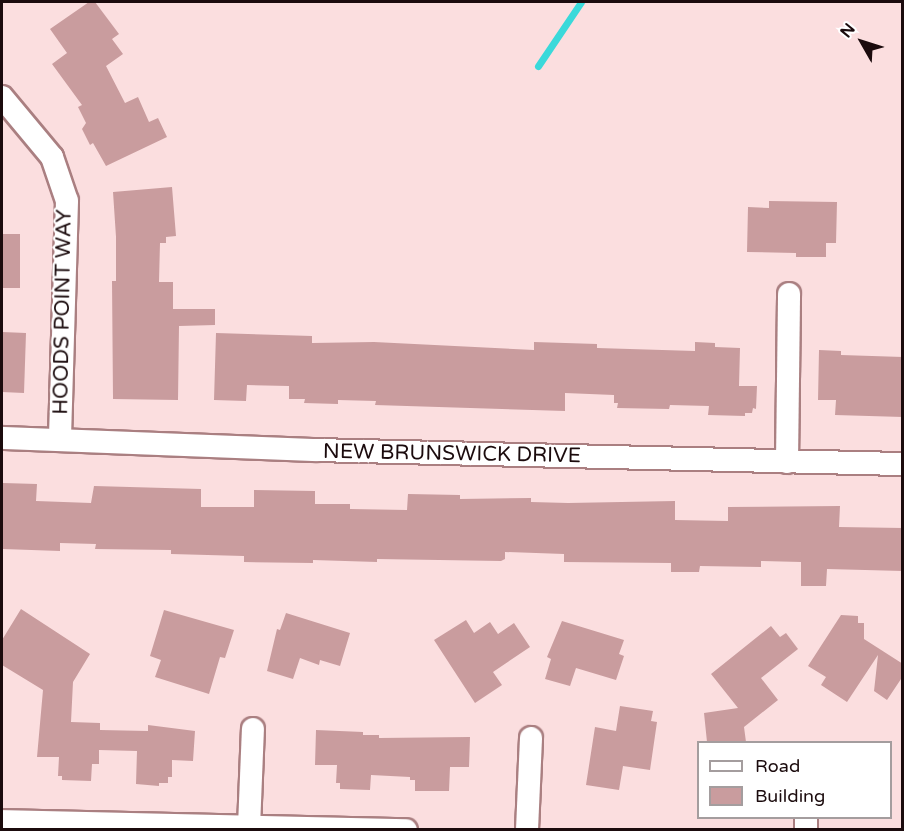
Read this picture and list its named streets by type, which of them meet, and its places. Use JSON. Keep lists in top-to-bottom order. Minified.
{"streets":{"street":["HOODS POINT WAY","NEW BRUNSWICK DRIVE"]},"crossings":[["HOODS POINT WAY","NEW BRUNSWICK DRIVE"]],"legend":["Road","Building"],"north":"top left"}
